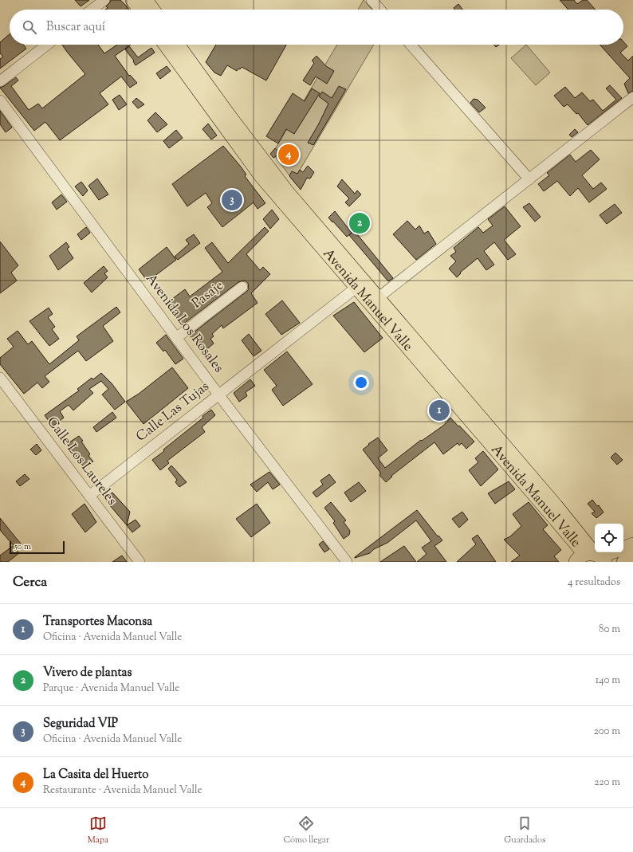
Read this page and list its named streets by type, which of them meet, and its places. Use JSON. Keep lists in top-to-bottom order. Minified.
{"streets":{"main road":["Avenida Manuel Valle"],"street":["Pasaje","Avenida Los Rosales","Calle Las Tujas","Calle Los Laureles"]},"crossings":[["Pasaje","Avenida Los Rosales"],["Avenida Manuel Valle","Calle Las Tujas"],["Avenida Los Rosales","Calle Las Tujas"],["Calle Las Tujas","Calle Los Laureles"]],"scale_bar":"50 m","page":{"search":"Buscar aquí","pins":["4","3","2","1"],"scale":"50 m","heading":["Cerca","4 resultados"],"list":[{"mark":"1","name":"Transportes Maconsa","note":"Oficina · Avenida Manuel Valle","value":"80 m"},{"mark":"2","name":"Vivero de plantas","note":"Parque · Avenida Manuel Valle","value":"140 m"},{"mark":"3","name":"Seguridad VIP","note":"Oficina · Avenida Manuel Valle","value":"200 m"},{"mark":"4","name":"La Casita del Huerto","note":"Restaurante · Avenida Manuel Valle","value":"220 m"}],"nav":["Mapa","Cómo llegar","Guardados"]}}
